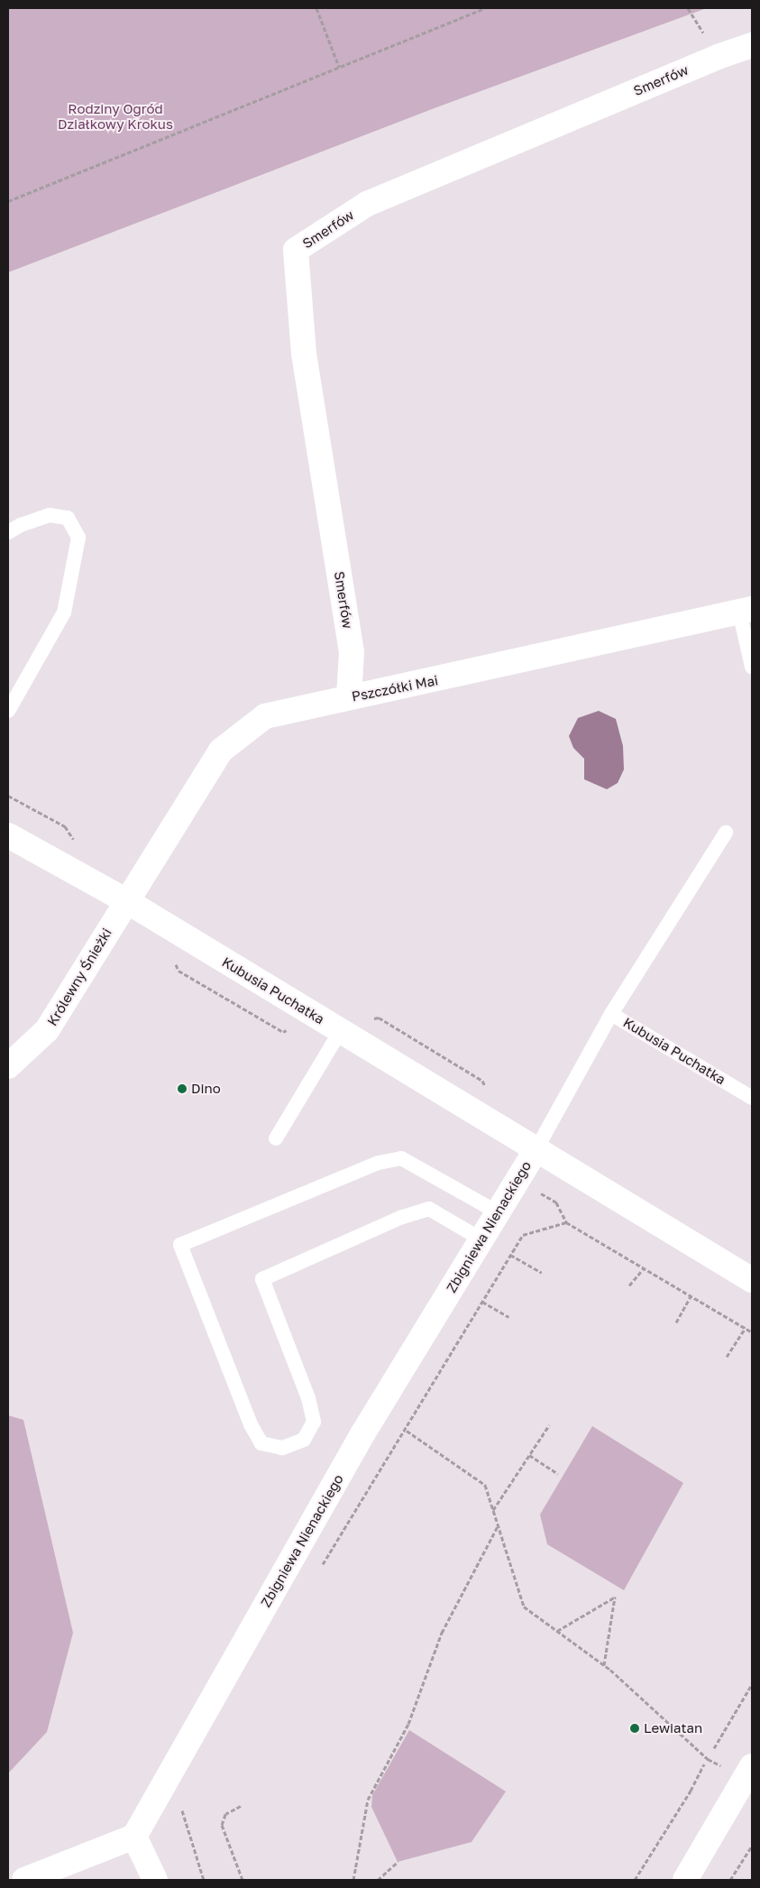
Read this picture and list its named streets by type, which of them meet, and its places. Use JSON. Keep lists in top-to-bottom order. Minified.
{"streets":{"street":["Smerfów","Pszczółki Mai","Królewny Śnieżki","Kubusia Puchatka","Zbigniewa Nienackiego"]},"crossings":[["Smerfów","Pszczółki Mai"],["Pszczółki Mai","Królewny Śnieżki"],["Pszczółki Mai","Kubusia Puchatka"],["Królewny Śnieżki","Kubusia Puchatka"],["Kubusia Puchatka","Zbigniewa Nienackiego"]],"parks":["Rodziny Ogród Działkowy Krokus"],"places":["Dino","Lewiatan"]}
